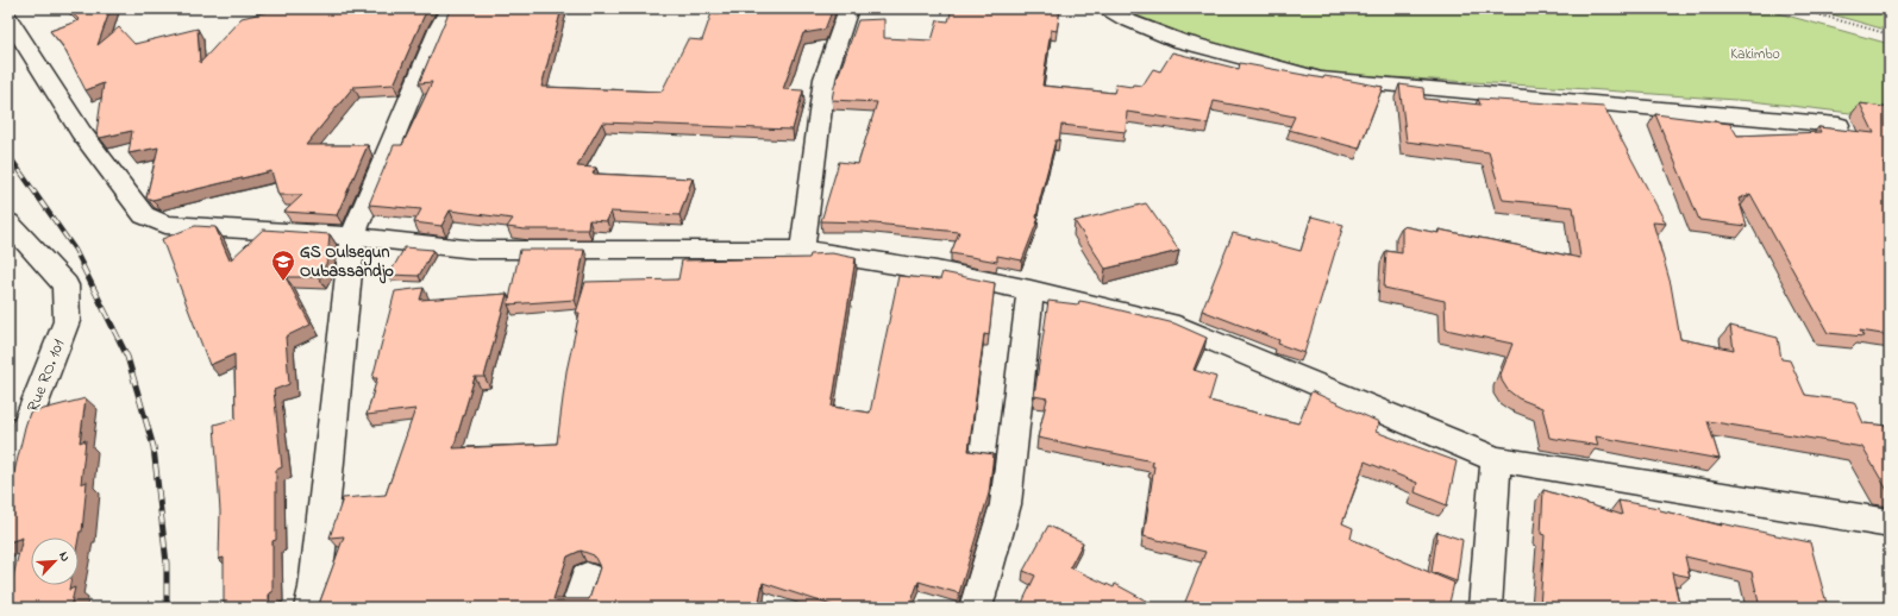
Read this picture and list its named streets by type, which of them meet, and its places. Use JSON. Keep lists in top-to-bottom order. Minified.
{"streets":{"street":["Rue RO. 101"]},"parks":["Kakimbo"],"places":{"school or university":["GS Oulsegun Oubassandjo"]},"north":"top right"}
